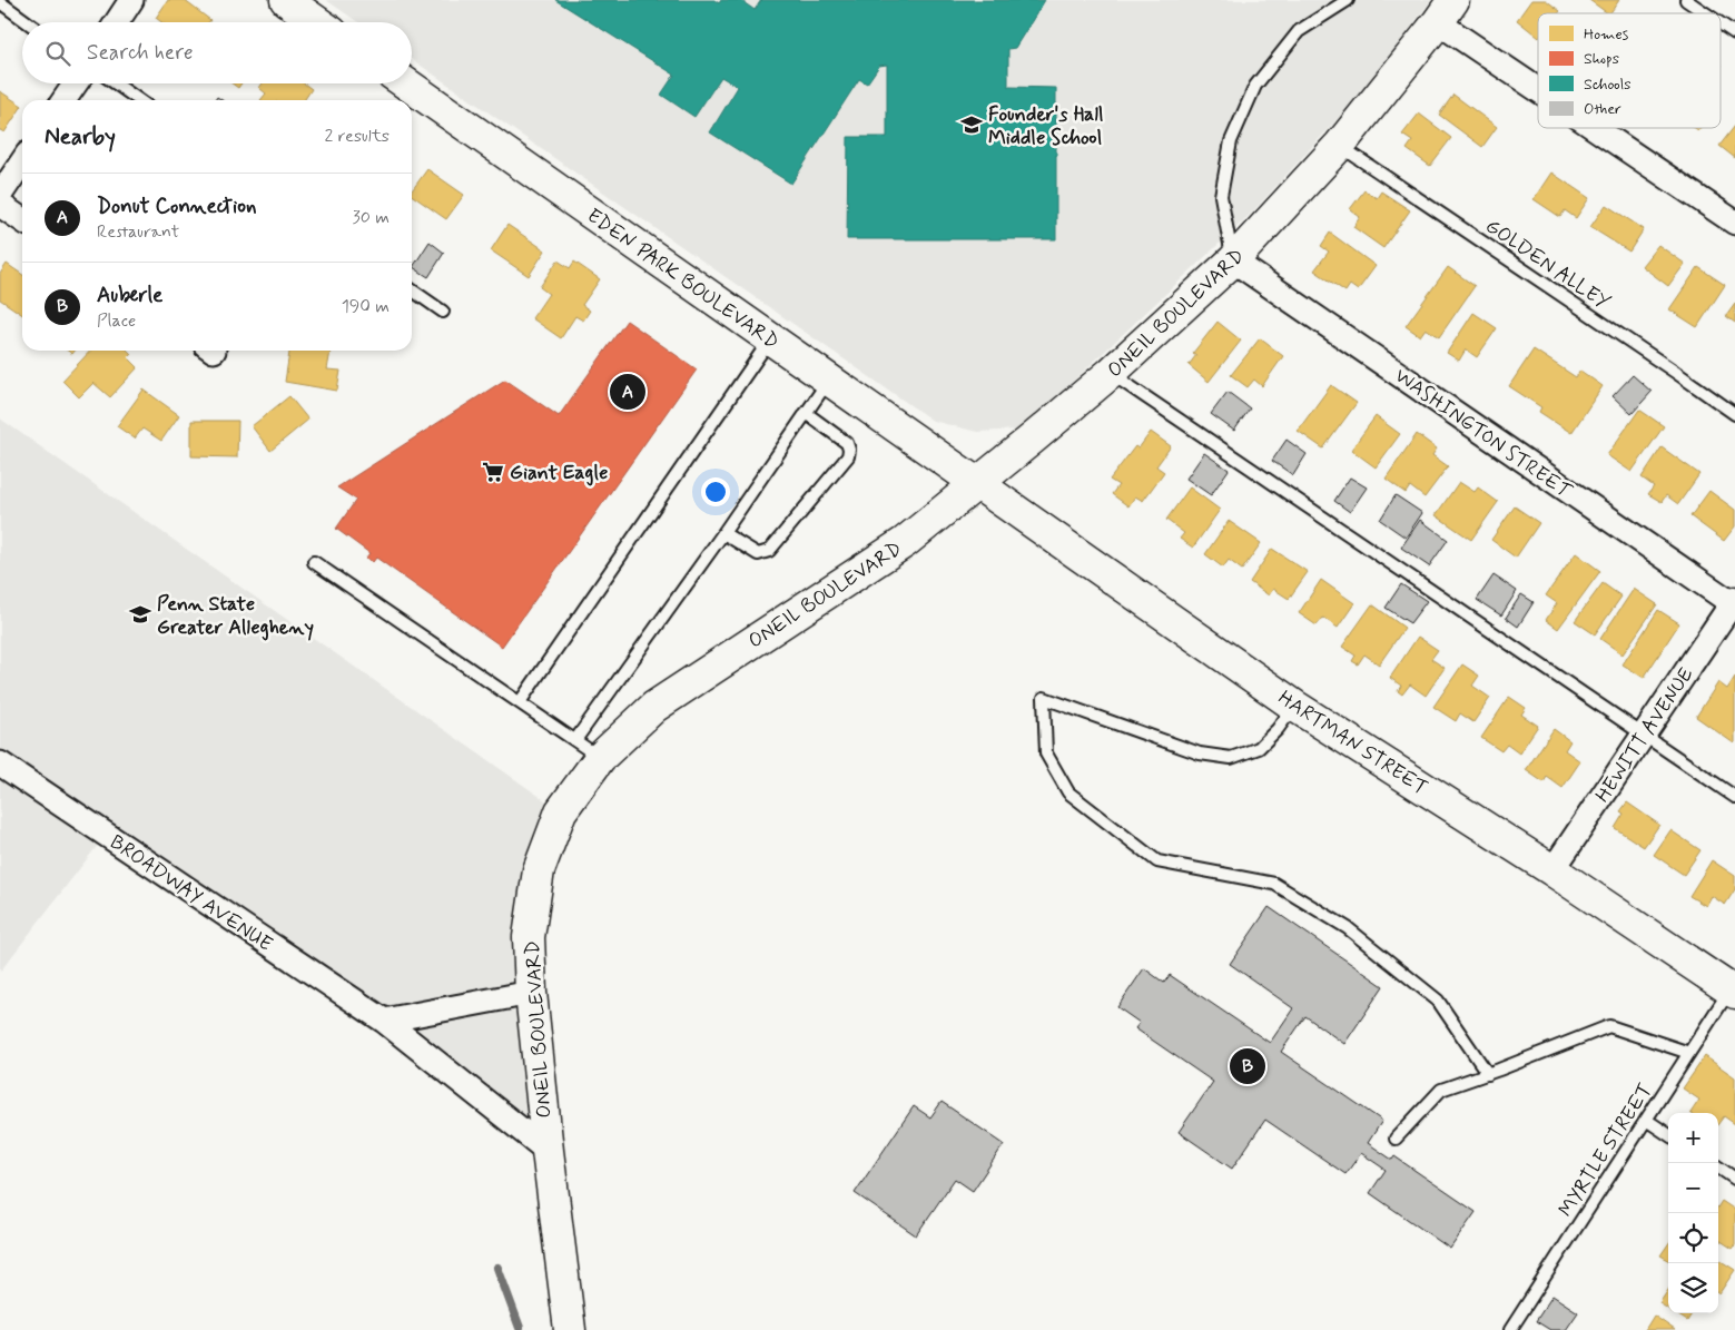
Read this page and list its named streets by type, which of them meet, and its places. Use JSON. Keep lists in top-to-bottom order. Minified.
{"streets":{"street":["EDEN PARK BOULEVARD","ONEIL BOULEVARD","WASHINGTON STREET","HEWITT AVENUE","HARTMAN STREET","BROADWAY AVENUE"],"lane":["GOLDEN ALLEY","MYRTLE STREET"]},"crossings":[["GOLDEN ALLEY","ONEIL BOULEVARD"],["EDEN PARK BOULEVARD","ONEIL BOULEVARD"],["EDEN PARK BOULEVARD","HARTMAN STREET"],["ONEIL BOULEVARD","WASHINGTON STREET"],["ONEIL BOULEVARD","HARTMAN STREET"],["ONEIL BOULEVARD","BROADWAY AVENUE"],["WASHINGTON STREET","HEWITT AVENUE"],["HEWITT AVENUE","HARTMAN STREET"],["HARTMAN STREET","MYRTLE STREET"]],"places":{"school or university":["Founder's Hall Middle School","Penn State Greater Allegheny"],"supermarket":["Giant Eagle"]},"legend":["Homes","Shops","Schools","Other"],"page":{"search":"Search here","heading":["Nearby","2 results"],"list":[{"mark":"A","name":"Donut Connection","note":"Restaurant","value":"30 m"},{"mark":"B","name":"Auberle","note":"Place","value":"190 m"}],"pins":["A","B"],"map_buttons":["+","−"]}}
